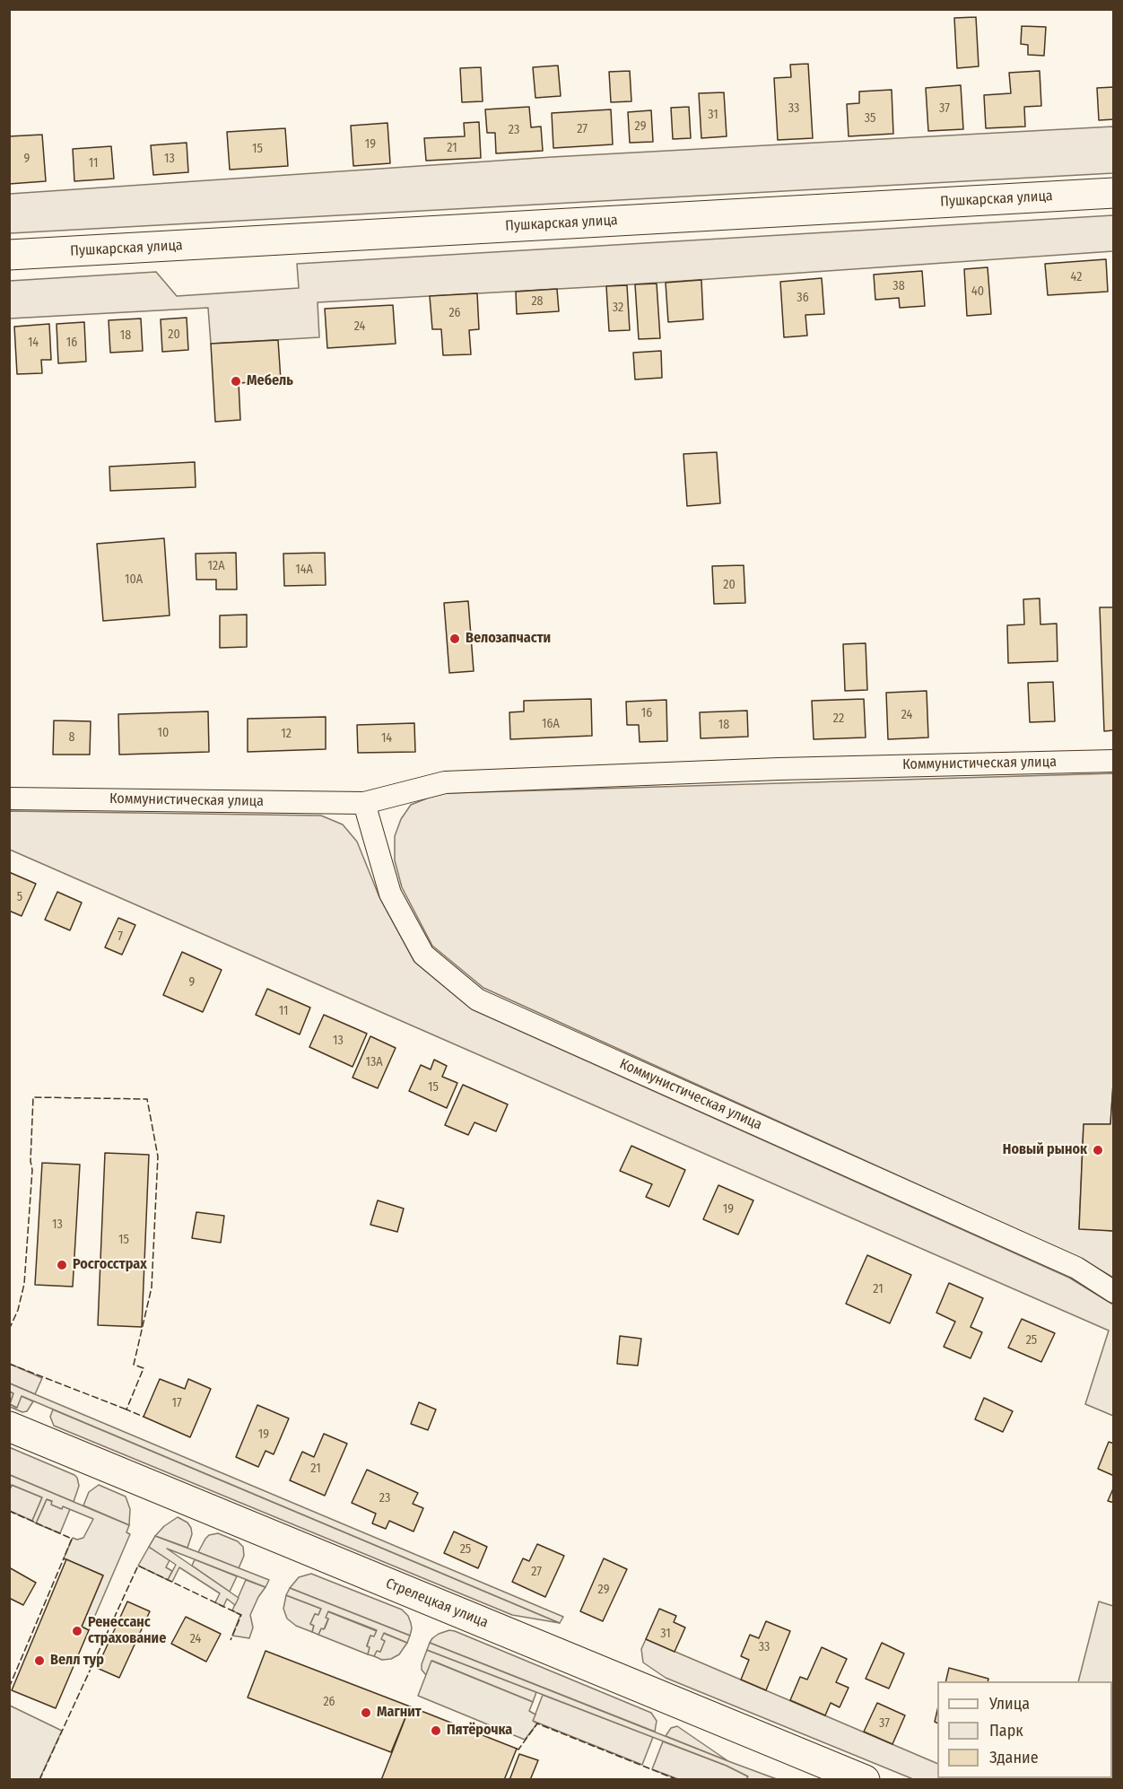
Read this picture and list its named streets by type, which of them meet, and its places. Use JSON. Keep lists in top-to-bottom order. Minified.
{"streets":{"main road":["Пушкарская улица","Стрелецкая улица"],"street":["Коммунистическая улица"]},"places":["Мебель","Велозапчасти","Новый рынок","Росгосстрах","Ренессанс страхование","Велл тур","Магнит","Пятёрочка"],"house_numbers":["33","37","31","35","29","27","23","19","21","15","9","13","11","42","38","40","36","28","32","26","24","20","18","14","16","12А","14А","10А","20","16","24","22","16А","18","10","12","8","14","5","7","9","11","13","13А","15","19","13","15","21","25","17","19","21","23","25","27","29","31","24","33","26","37"],"legend":["Улица","Парк","Здание"]}
